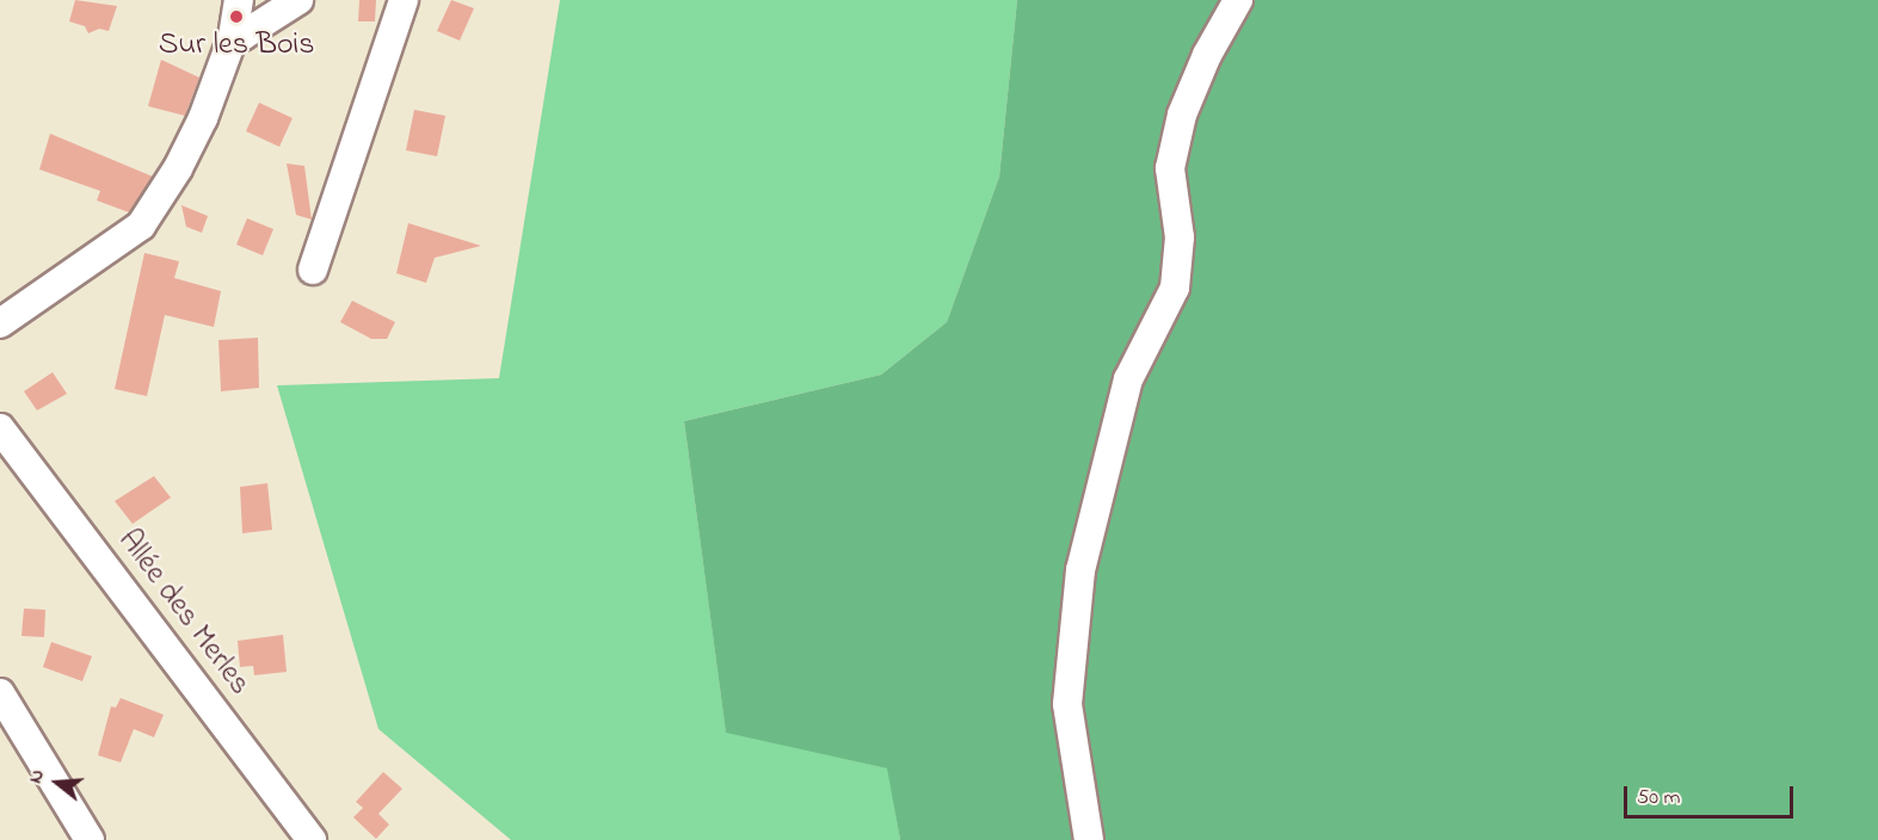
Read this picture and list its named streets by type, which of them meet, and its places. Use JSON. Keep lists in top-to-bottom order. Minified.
{"streets":{"street":["Allée des Merles"]},"places":["Sur les Bois"],"scale_bar":"50 m","north":"left"}
